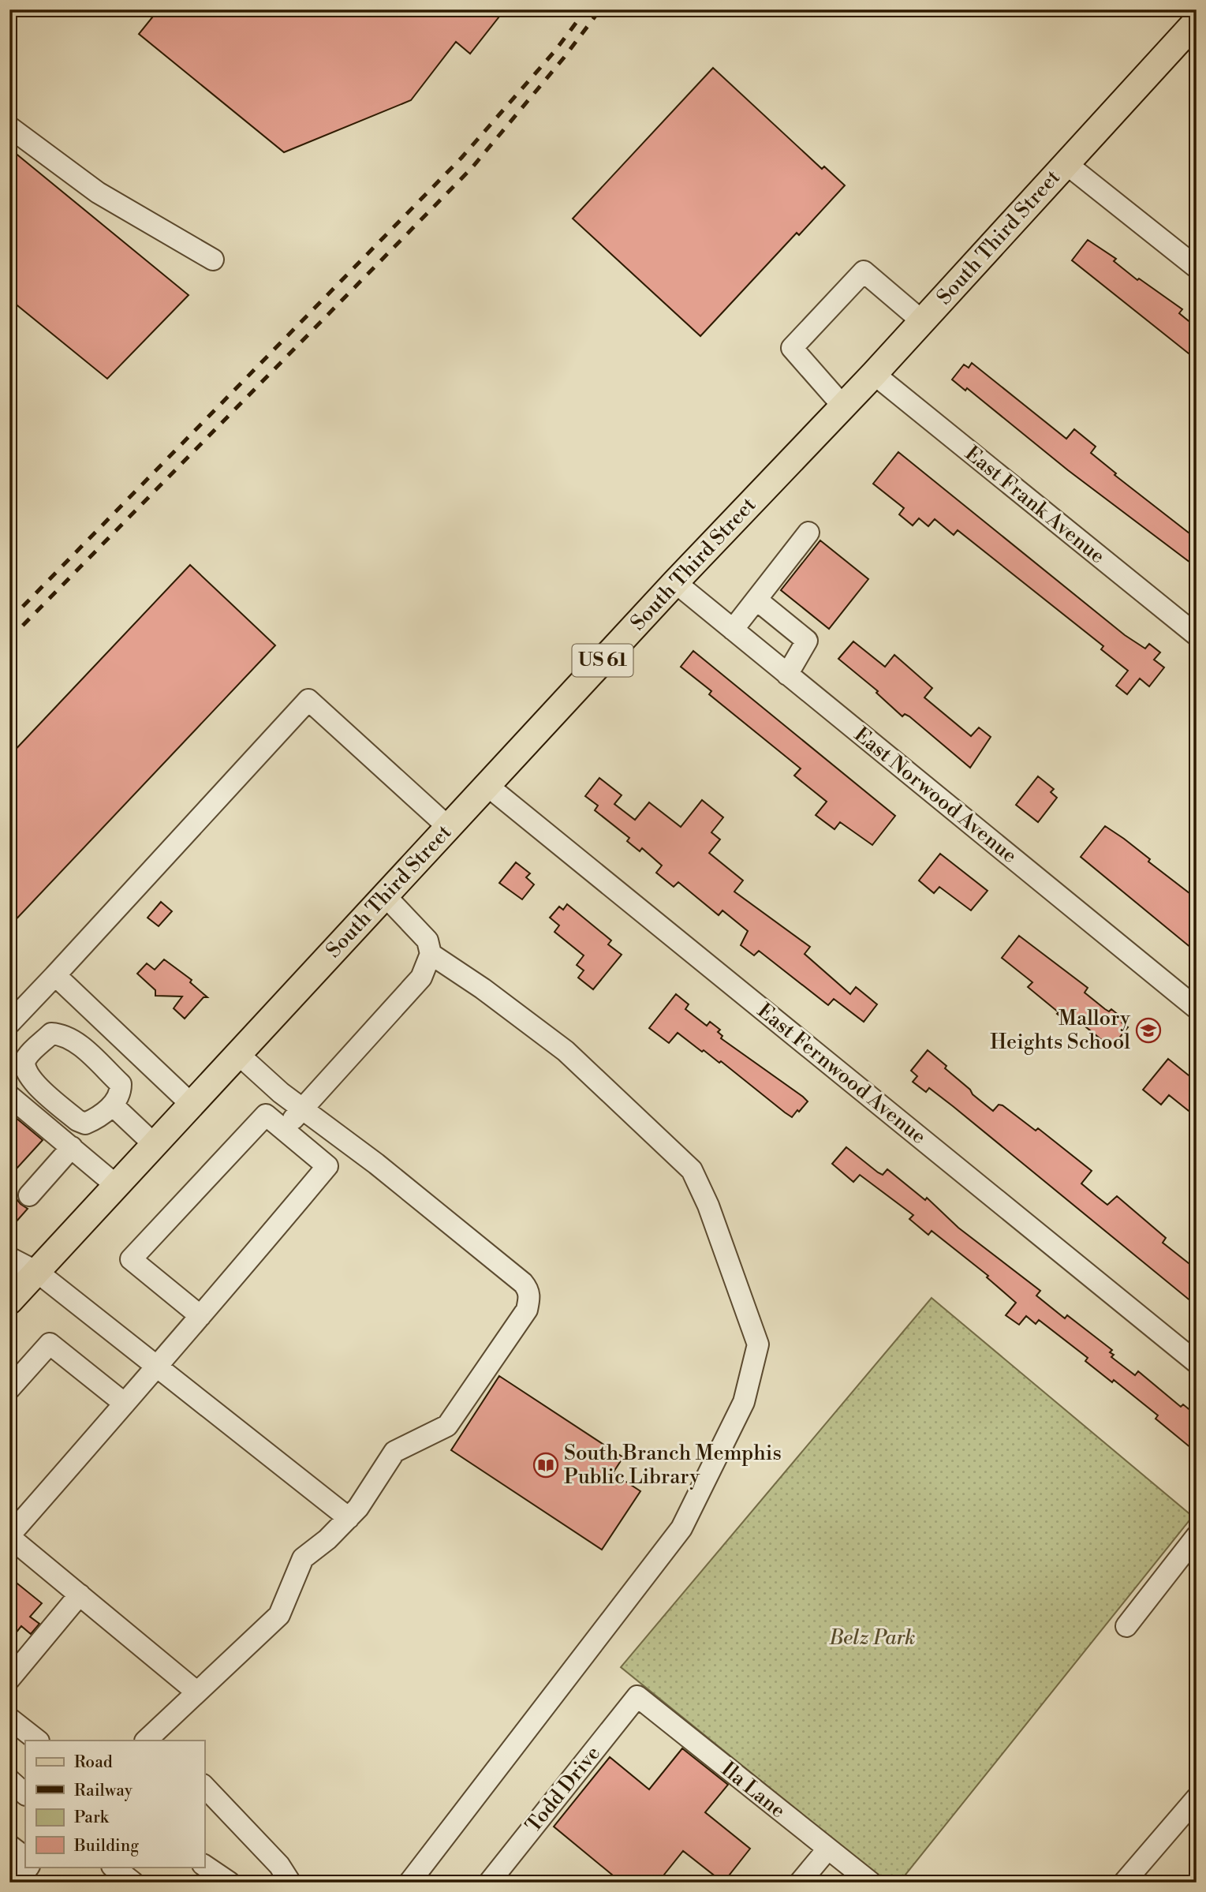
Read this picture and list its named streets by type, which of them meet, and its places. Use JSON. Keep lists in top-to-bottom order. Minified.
{"streets":{"main road":["South Third Street","US 61"],"street":["East Frank Avenue","East Norwood Avenue","East Fernwood Avenue","Todd Drive","Ila Lane"]},"crossings":[["South Third Street","East Frank Avenue"],["South Third Street","East Norwood Avenue"],["South Third Street","East Fernwood Avenue"],["Todd Drive","Ila Lane"]],"parks":["Belz Park"],"places":{"school or university":["Mallory Heights School"],"library":["South Branch Memphis Public Library"]},"legend":["Road","Railway","Park","Building"]}
